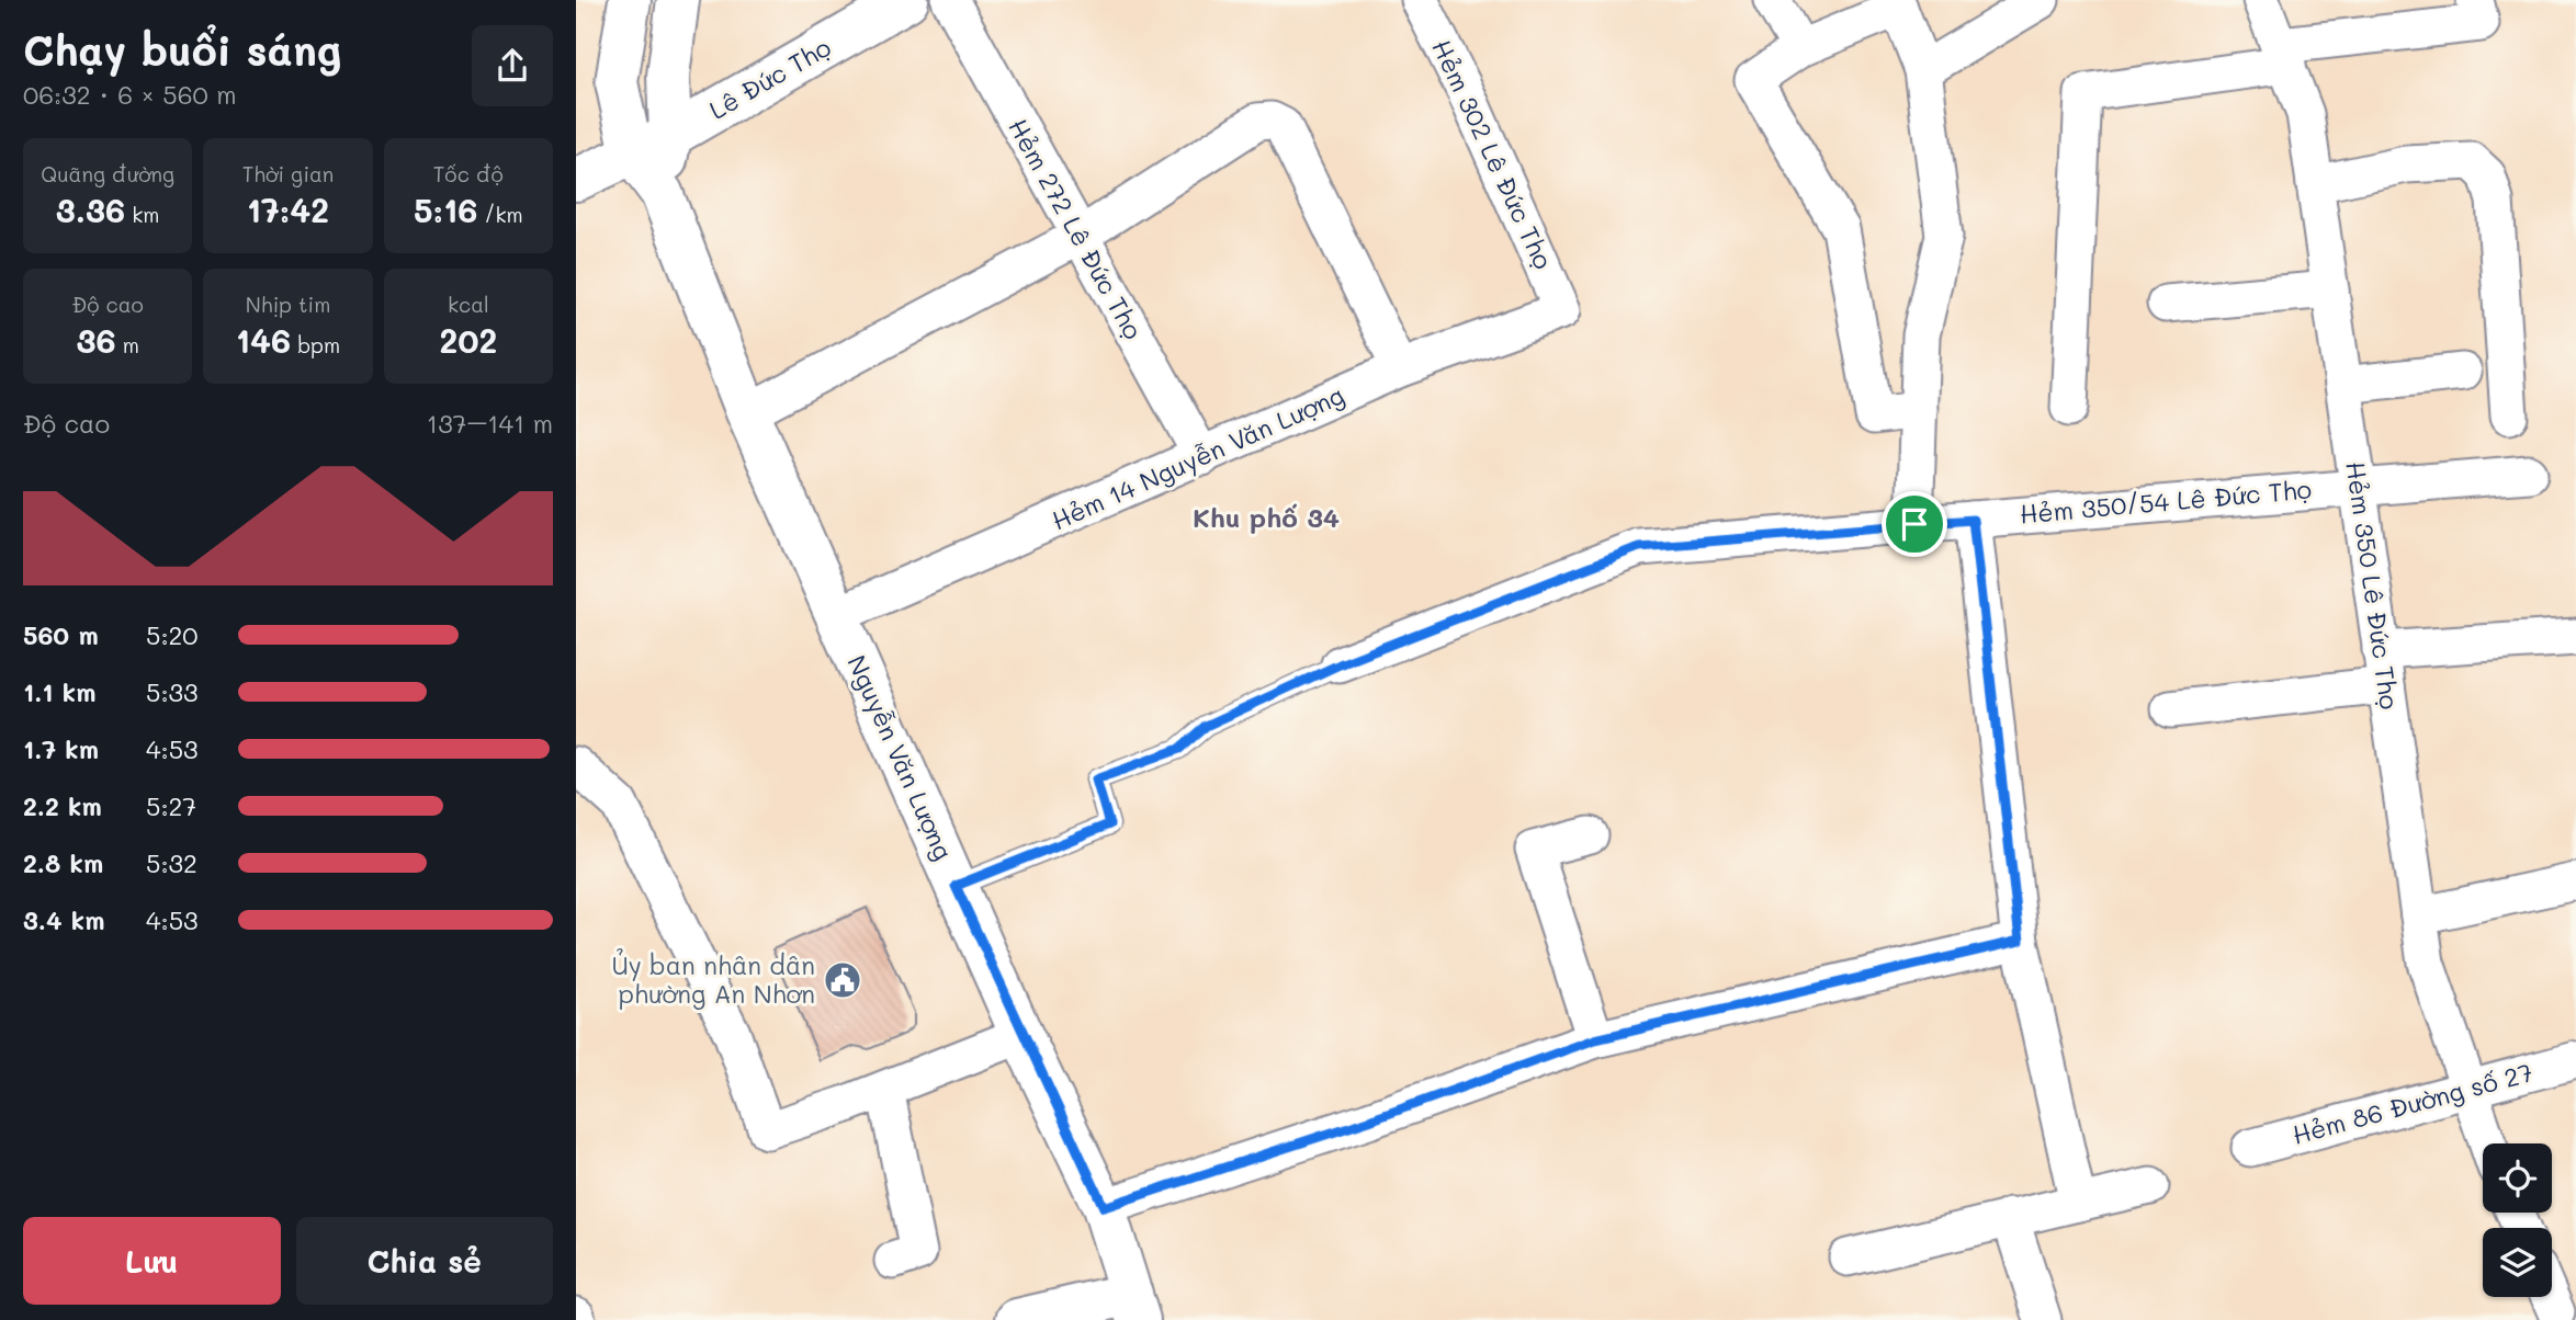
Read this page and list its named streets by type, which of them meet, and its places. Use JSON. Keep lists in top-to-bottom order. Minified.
{"streets":{"street":["Lê Đức Thọ","Hẻm 302 Lê Đức Thọ","Hẻm 272 Lê Đức Thọ","Hẻm 14 Nguyễn Văn Lượng","Hẻm 350/54 Lê Đức Thọ","Hẻm 350 Lê Đức Thọ","Nguyễn Văn Lượng","Hẻm 86 Đường số 27"]},"crossings":[["Lê Đức Thọ","Nguyễn Văn Lượng"],["Hẻm 302 Lê Đức Thọ","Hẻm 14 Nguyễn Văn Lượng"],["Hẻm 272 Lê Đức Thọ","Hẻm 14 Nguyễn Văn Lượng"],["Hẻm 14 Nguyễn Văn Lượng","Nguyễn Văn Lượng"],["Hẻm 350/54 Lê Đức Thọ","Hẻm 350 Lê Đức Thọ"],["Hẻm 350 Lê Đức Thọ","Hẻm 86 Đường số 27"]],"districts":["Khu phố 34"],"places":{"public building":["Ủy ban nhân dân phường An Nhơn"]},"page":{"heading":["Chạy buổi sáng","06:32 · 6 × 560 m"],"stats":[["Quãng đường","3.36 km"],["Thời gian","17:42"],["Tốc độ","5:16 /km"],["Độ cao","36 m"],["Nhịp tim","146 bpm"],["kcal","202"]],"chart":["Độ cao","137–141 m"],"list":[{"name":"560 m","note":"5:20"},{"name":"1.1 km","note":"5:33"},{"name":"1.7 km","note":"4:53"},{"name":"2.2 km","note":"5:27"},{"name":"2.8 km","note":"5:32"},{"name":"3.4 km","note":"4:53"}],"buttons":["Lưu","Chia sẻ"]}}
